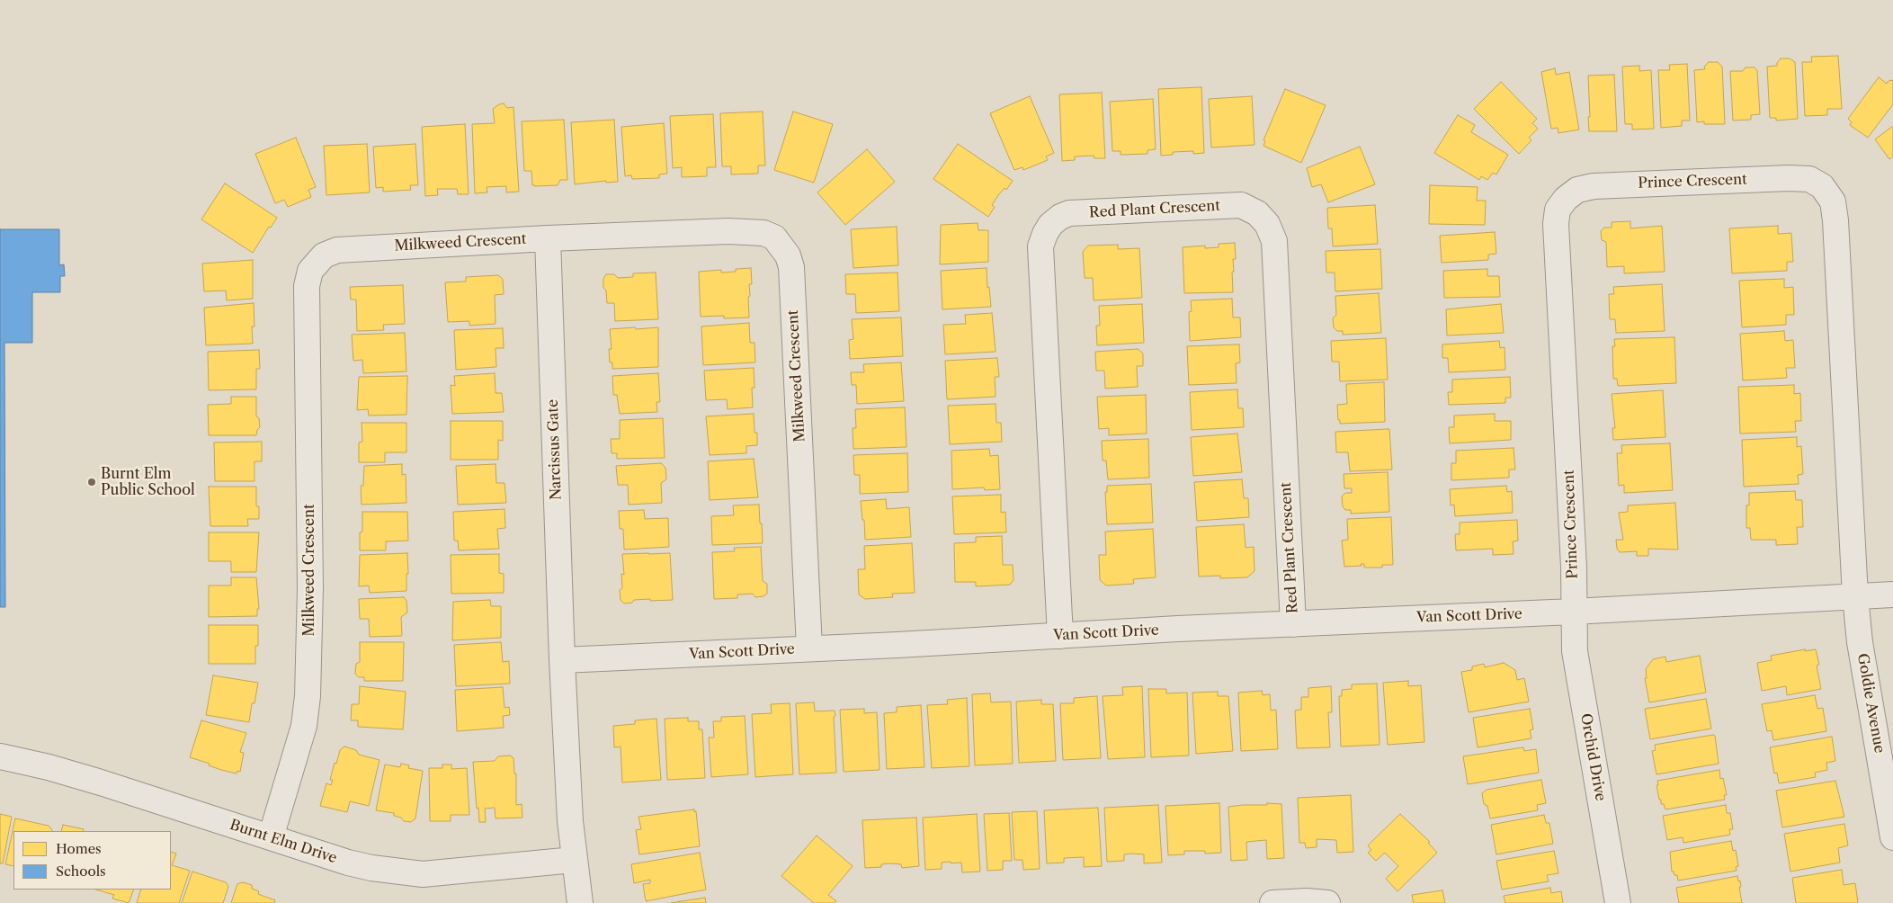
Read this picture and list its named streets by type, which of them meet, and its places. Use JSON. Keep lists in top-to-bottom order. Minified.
{"streets":{"street":["Prince Crescent","Red Plant Crescent","Milkweed Crescent","Narcissus Gate","Van Scott Drive","Goldie Avenue","Orchid Drive","Burnt Elm Drive"]},"crossings":[["Prince Crescent","Van Scott Drive"],["Prince Crescent","Goldie Avenue"],["Prince Crescent","Orchid Drive"],["Red Plant Crescent","Van Scott Drive"],["Milkweed Crescent","Narcissus Gate"],["Milkweed Crescent","Van Scott Drive"],["Milkweed Crescent","Burnt Elm Drive"],["Narcissus Gate","Van Scott Drive"],["Van Scott Drive","Goldie Avenue"],["Van Scott Drive","Orchid Drive"]],"places":["Burnt Elm Public School"],"legend":["Homes","Schools"]}
